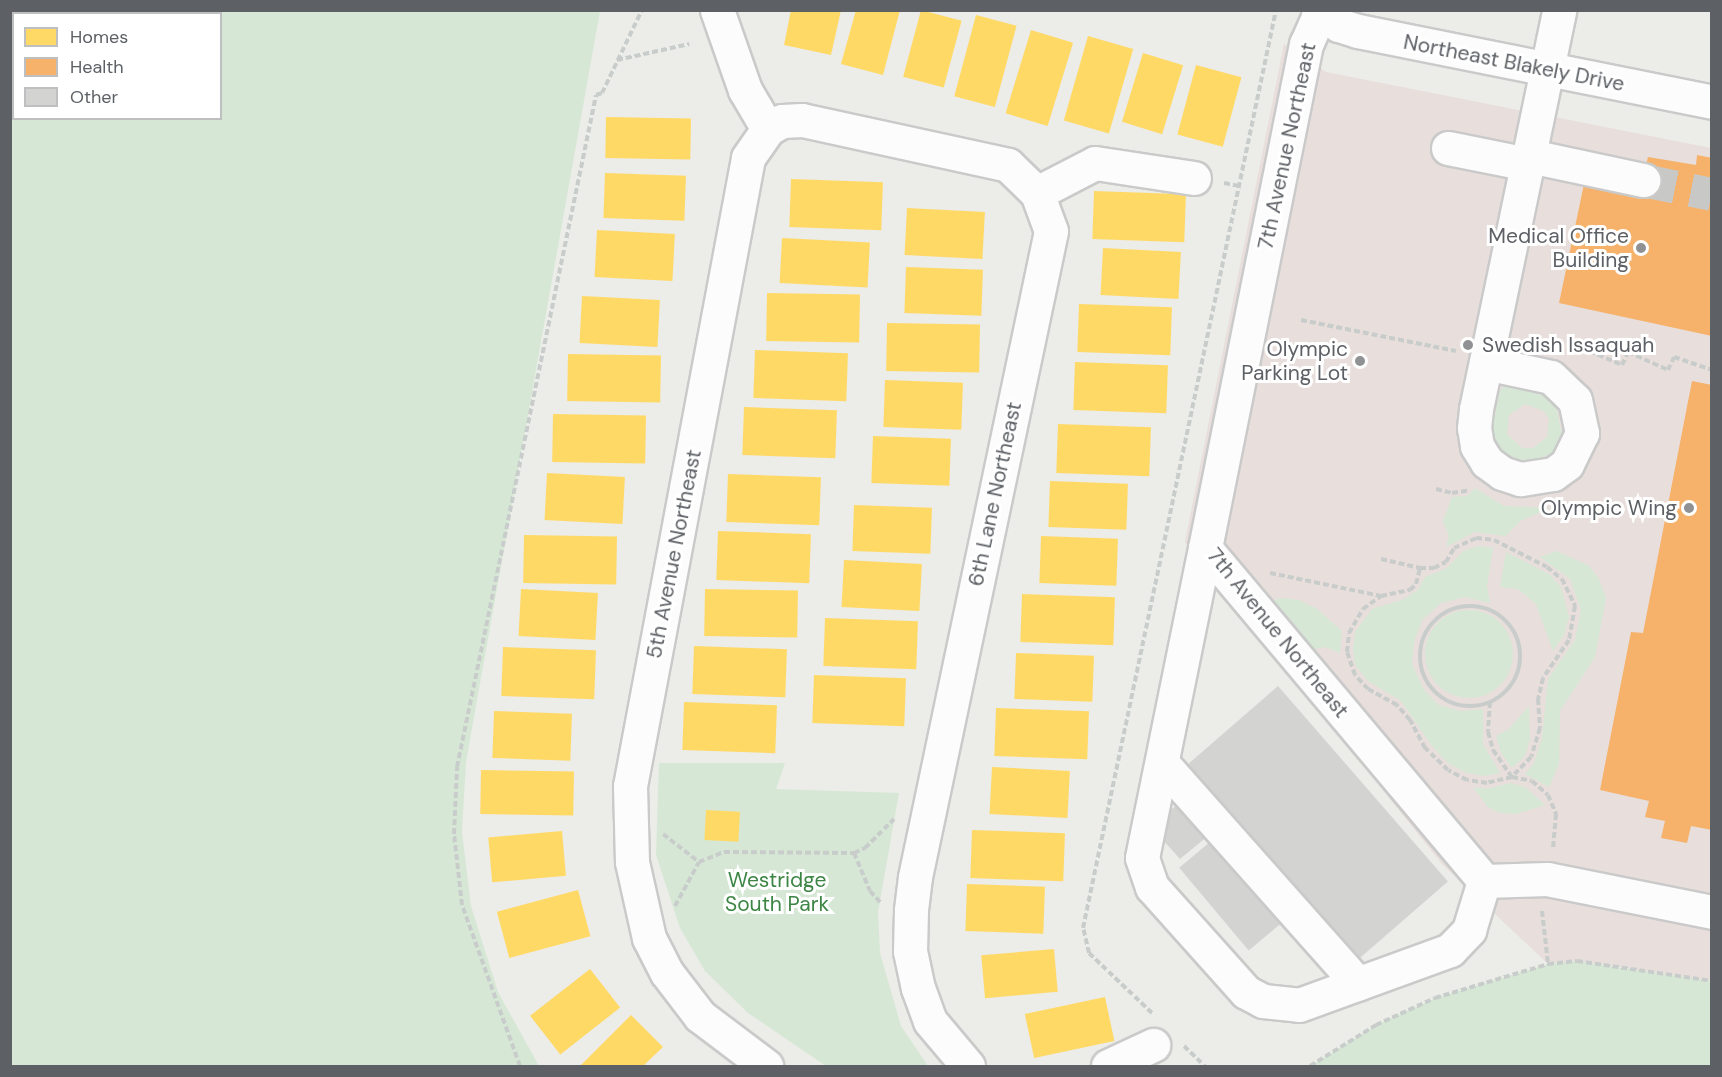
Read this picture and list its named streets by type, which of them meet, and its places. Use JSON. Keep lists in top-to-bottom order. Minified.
{"streets":{"street":["Northeast Blakely Drive","7th Avenue Northeast","6th Lane Northeast","5th Avenue Northeast"]},"crossings":[["Northeast Blakely Drive","7th Avenue Northeast"],["6th Lane Northeast","5th Avenue Northeast"]],"parks":["Westridge South Park"],"places":["Medical Office Building","Swedish Issaquah","Olympic Parking Lot","Olympic Wing"],"legend":["Homes","Health","Other"]}
